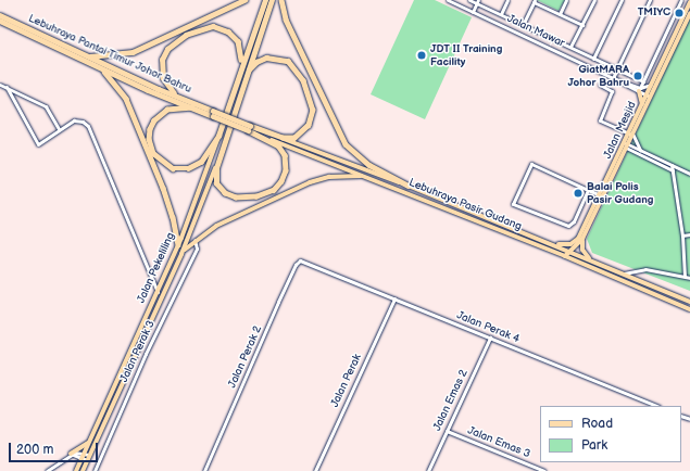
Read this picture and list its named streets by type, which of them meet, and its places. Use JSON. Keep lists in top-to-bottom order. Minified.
{"streets":{"highway":["Lebuhraya Pantai Timur Johor Bahru","Lebuhraya Pasir Gudang","Jalan Pekeliling"],"main road":["Jalan Mesjid"],"street":["Jalan Mawar","Jalan Perak 4","Jalan Perak 3","Jalan Perak 2","Jalan Perak","Jalan Emas 2","Jalan Emas 3"]},"crossings":[["Jalan Mawar","Jalan Mesjid"],["Lebuhraya Pantai Timur Johor Bahru","Lebuhraya Pasir Gudang"],["Jalan Mesjid","Lebuhraya Pasir Gudang"],["Jalan Perak 4","Jalan Perak 2"],["Jalan Perak 4","Jalan Perak"],["Jalan Perak 4","Jalan Emas 2"],["Jalan Emas 2","Jalan Emas 3"]],"places":["TMIYC","JDT II Training Facility","GiatMARA Johor Bahru","Balai Polis Pasir Gudang"],"legend":["Road","Park"],"scale_bar":"200 m"}
